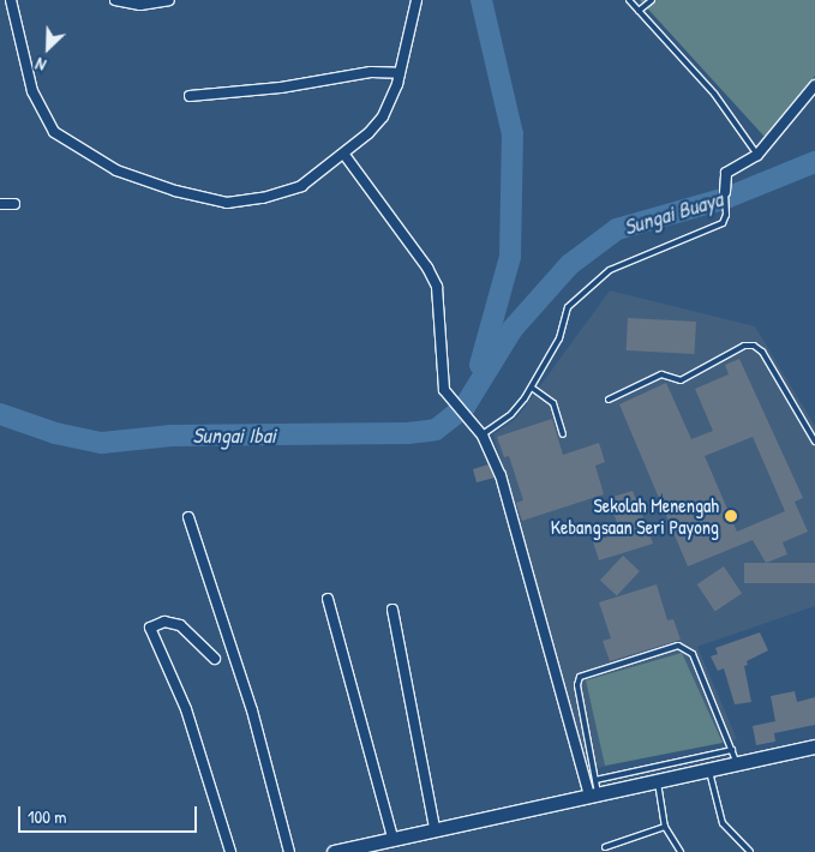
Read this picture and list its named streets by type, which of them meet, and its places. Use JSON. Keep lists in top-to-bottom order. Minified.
{"water":["Sungai Buaya","Sungai Ibai"],"places":["Sekolah Menengah Kebangsaan Seri Payong"],"scale_bar":"100 m","north":"bottom left"}
